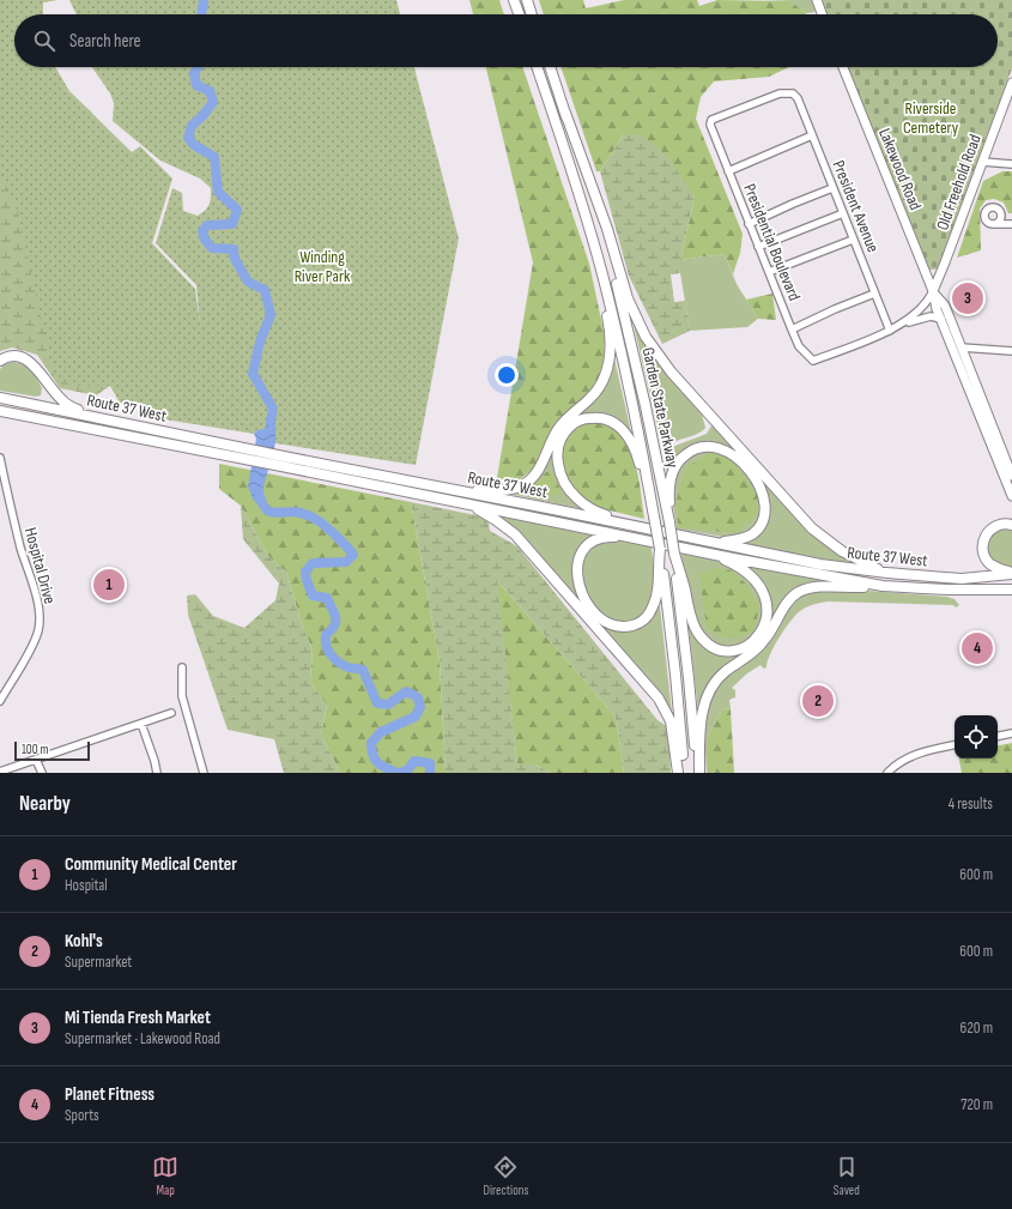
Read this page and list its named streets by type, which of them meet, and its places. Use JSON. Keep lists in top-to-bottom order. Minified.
{"streets":{"highway":["Route 37 West","Garden State Parkway"],"main road":["Lakewood Road","Old Freehold Road"],"street":["President Avenue","Presidential Boulevard","Hospital Drive"]},"crossings":[["Lakewood Road","Old Freehold Road"],["Lakewood Road","Presidential Boulevard"],["Old Freehold Road","Presidential Boulevard"],["President Avenue","Presidential Boulevard"]],"parks":["Riverside Cemetery","Winding River Park"],"scale_bar":"100 m","page":{"search":"Search here","pins":["3","1","4","2"],"scale":"100 m","heading":["Nearby","4 results"],"list":[{"mark":"1","name":"Community Medical Center","note":"Hospital","value":"600 m"},{"mark":"2","name":"Kohl's","note":"Supermarket","value":"600 m"},{"mark":"3","name":"Mi Tienda Fresh Market","note":"Supermarket · Lakewood Road","value":"620 m"},{"mark":"4","name":"Planet Fitness","note":"Sports","value":"720 m"}],"nav":["Map","Directions","Saved"]}}
